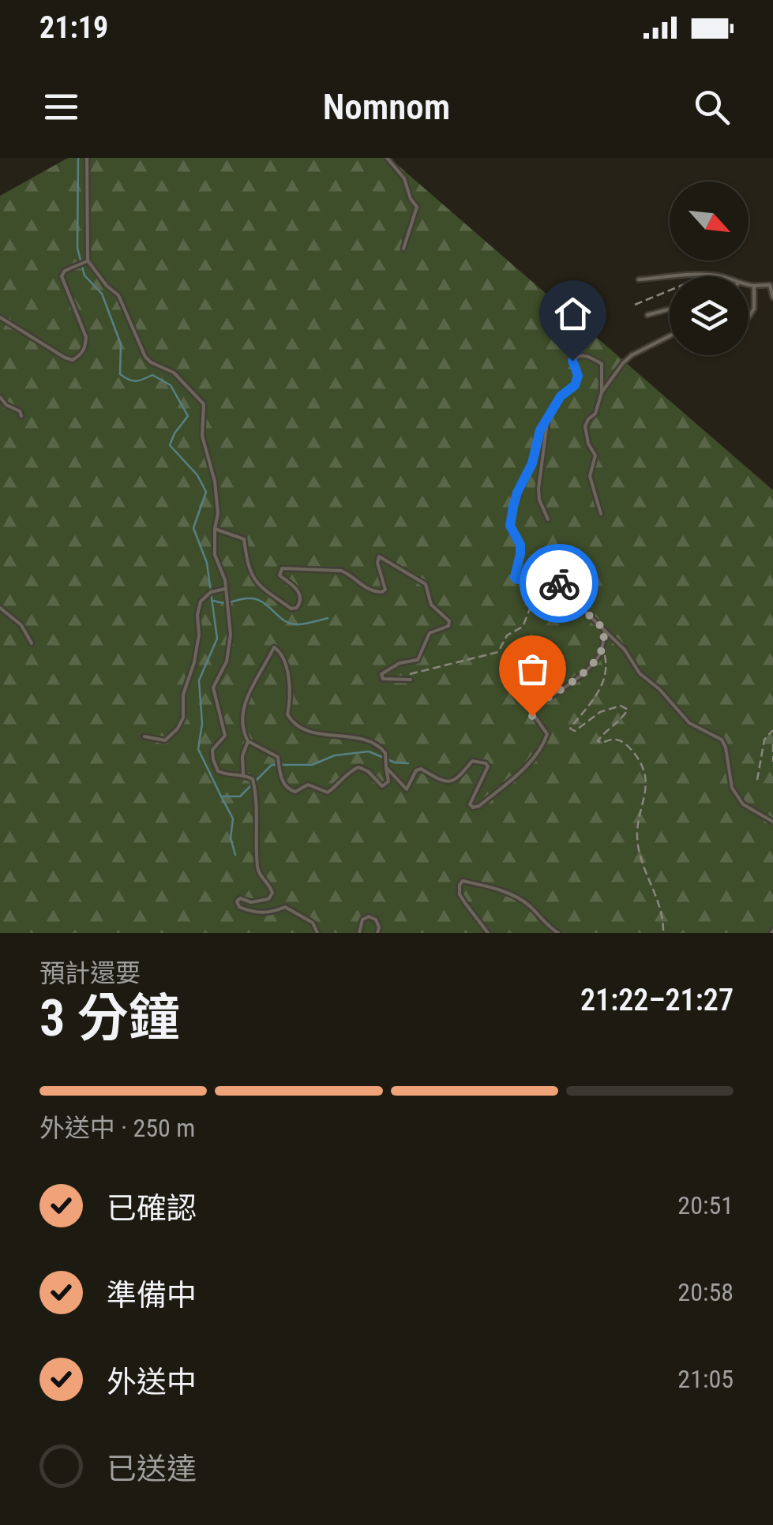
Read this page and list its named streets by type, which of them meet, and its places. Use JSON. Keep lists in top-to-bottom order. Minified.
{"north":"bottom right","page":{"status":"21:19","header":"Nomnom","heading":["3 分鐘","預計還要","21:22–21:27"],"bar":"外送中 · 250 m","list":[["已確認","20:51"],["準備中","20:58"],["外送中","21:05"],"已送達"]}}
